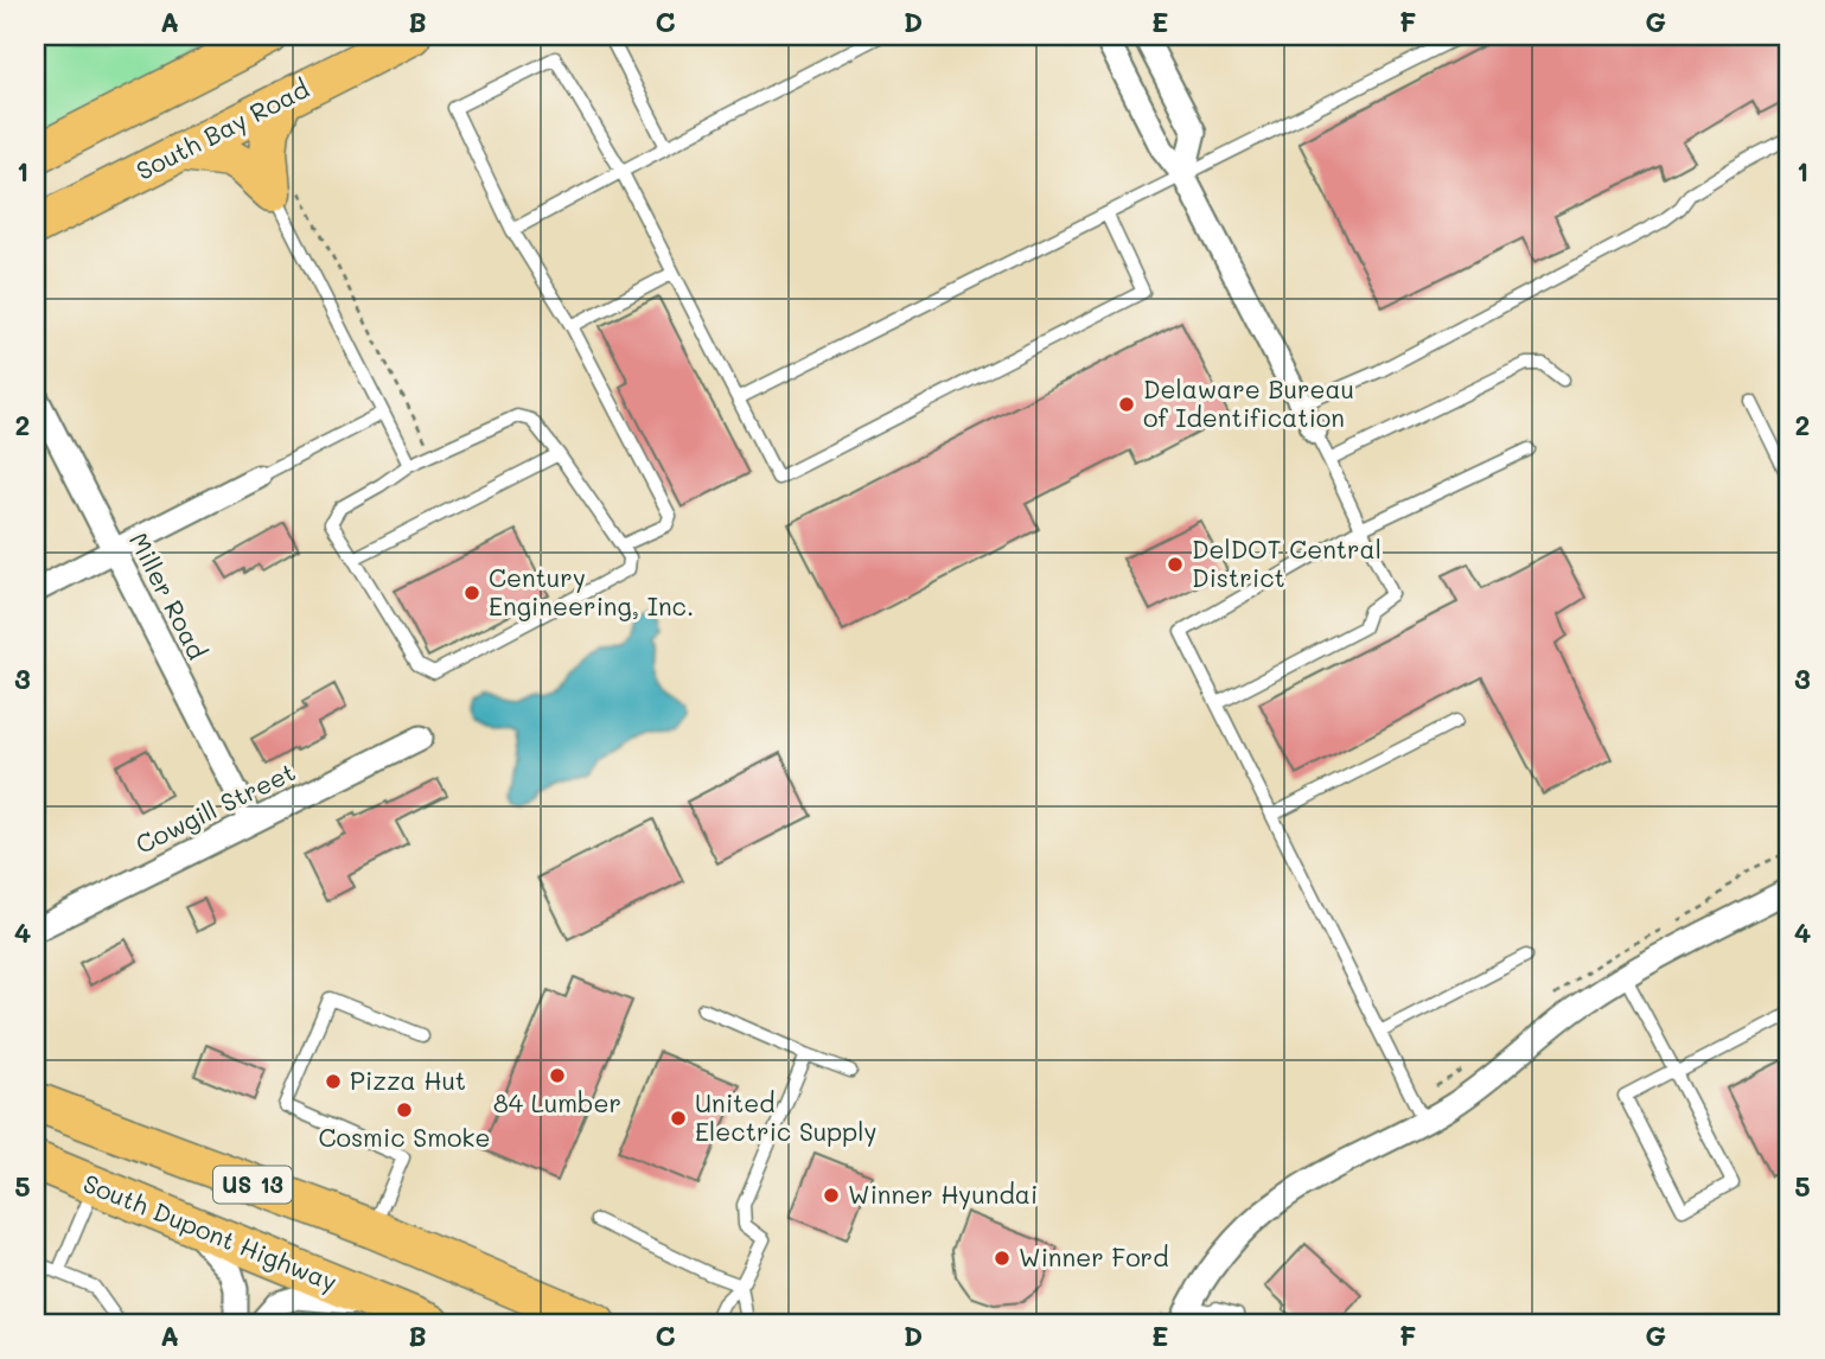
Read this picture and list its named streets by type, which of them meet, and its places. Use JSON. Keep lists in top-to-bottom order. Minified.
{"streets":{"highway":["South Bay Road","US 13","South Dupont Highway"],"street":["Miller Road","Cowgill Street"]},"crossings":[["Miller Road","Cowgill Street"]],"places":["Delaware Bureau of Identification","DelDOT Central District","Century Engineering, Inc.","84 Lumber","Pizza Hut","Cosmic Smoke","United Electric Supply","Winner Hyundai","Winner Ford"],"grid":{"columns":["A","B","C","D","E","F","G"],"rows":["1","2","3","4","5"]}}
